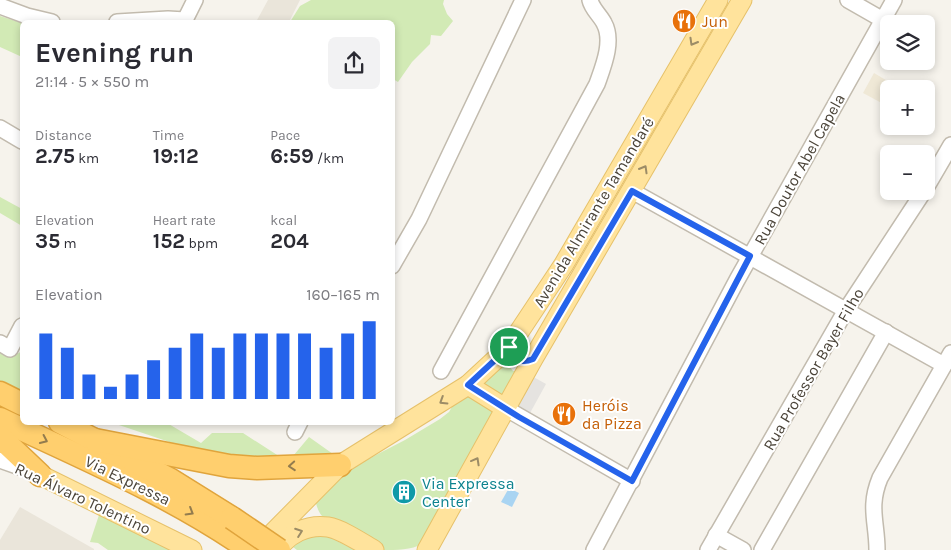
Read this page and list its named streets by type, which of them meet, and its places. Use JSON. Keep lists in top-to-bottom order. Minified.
{"streets":{"highway":["Via Expressa"],"main road":["Avenida Almirante Tamandaré","Rua Álvaro Tolentino"],"street":["Rua Doutor Abel Capela","Rua Professor Bayer Filho"]},"places":{"restaurant":["Jun","Heróis da Pizza"],"building":["Via Expressa Center"]},"page":{"map_buttons":["+","−"],"heading":["Evening run","21:14 · 5 × 550 m"],"stats":[["Distance","2.75 km"],["Time","19:12"],["Pace","6:59 /km"],["Elevation","35 m"],["Heart rate","152 bpm"],["kcal","204"]],"chart":["Elevation","160–165 m"]}}
